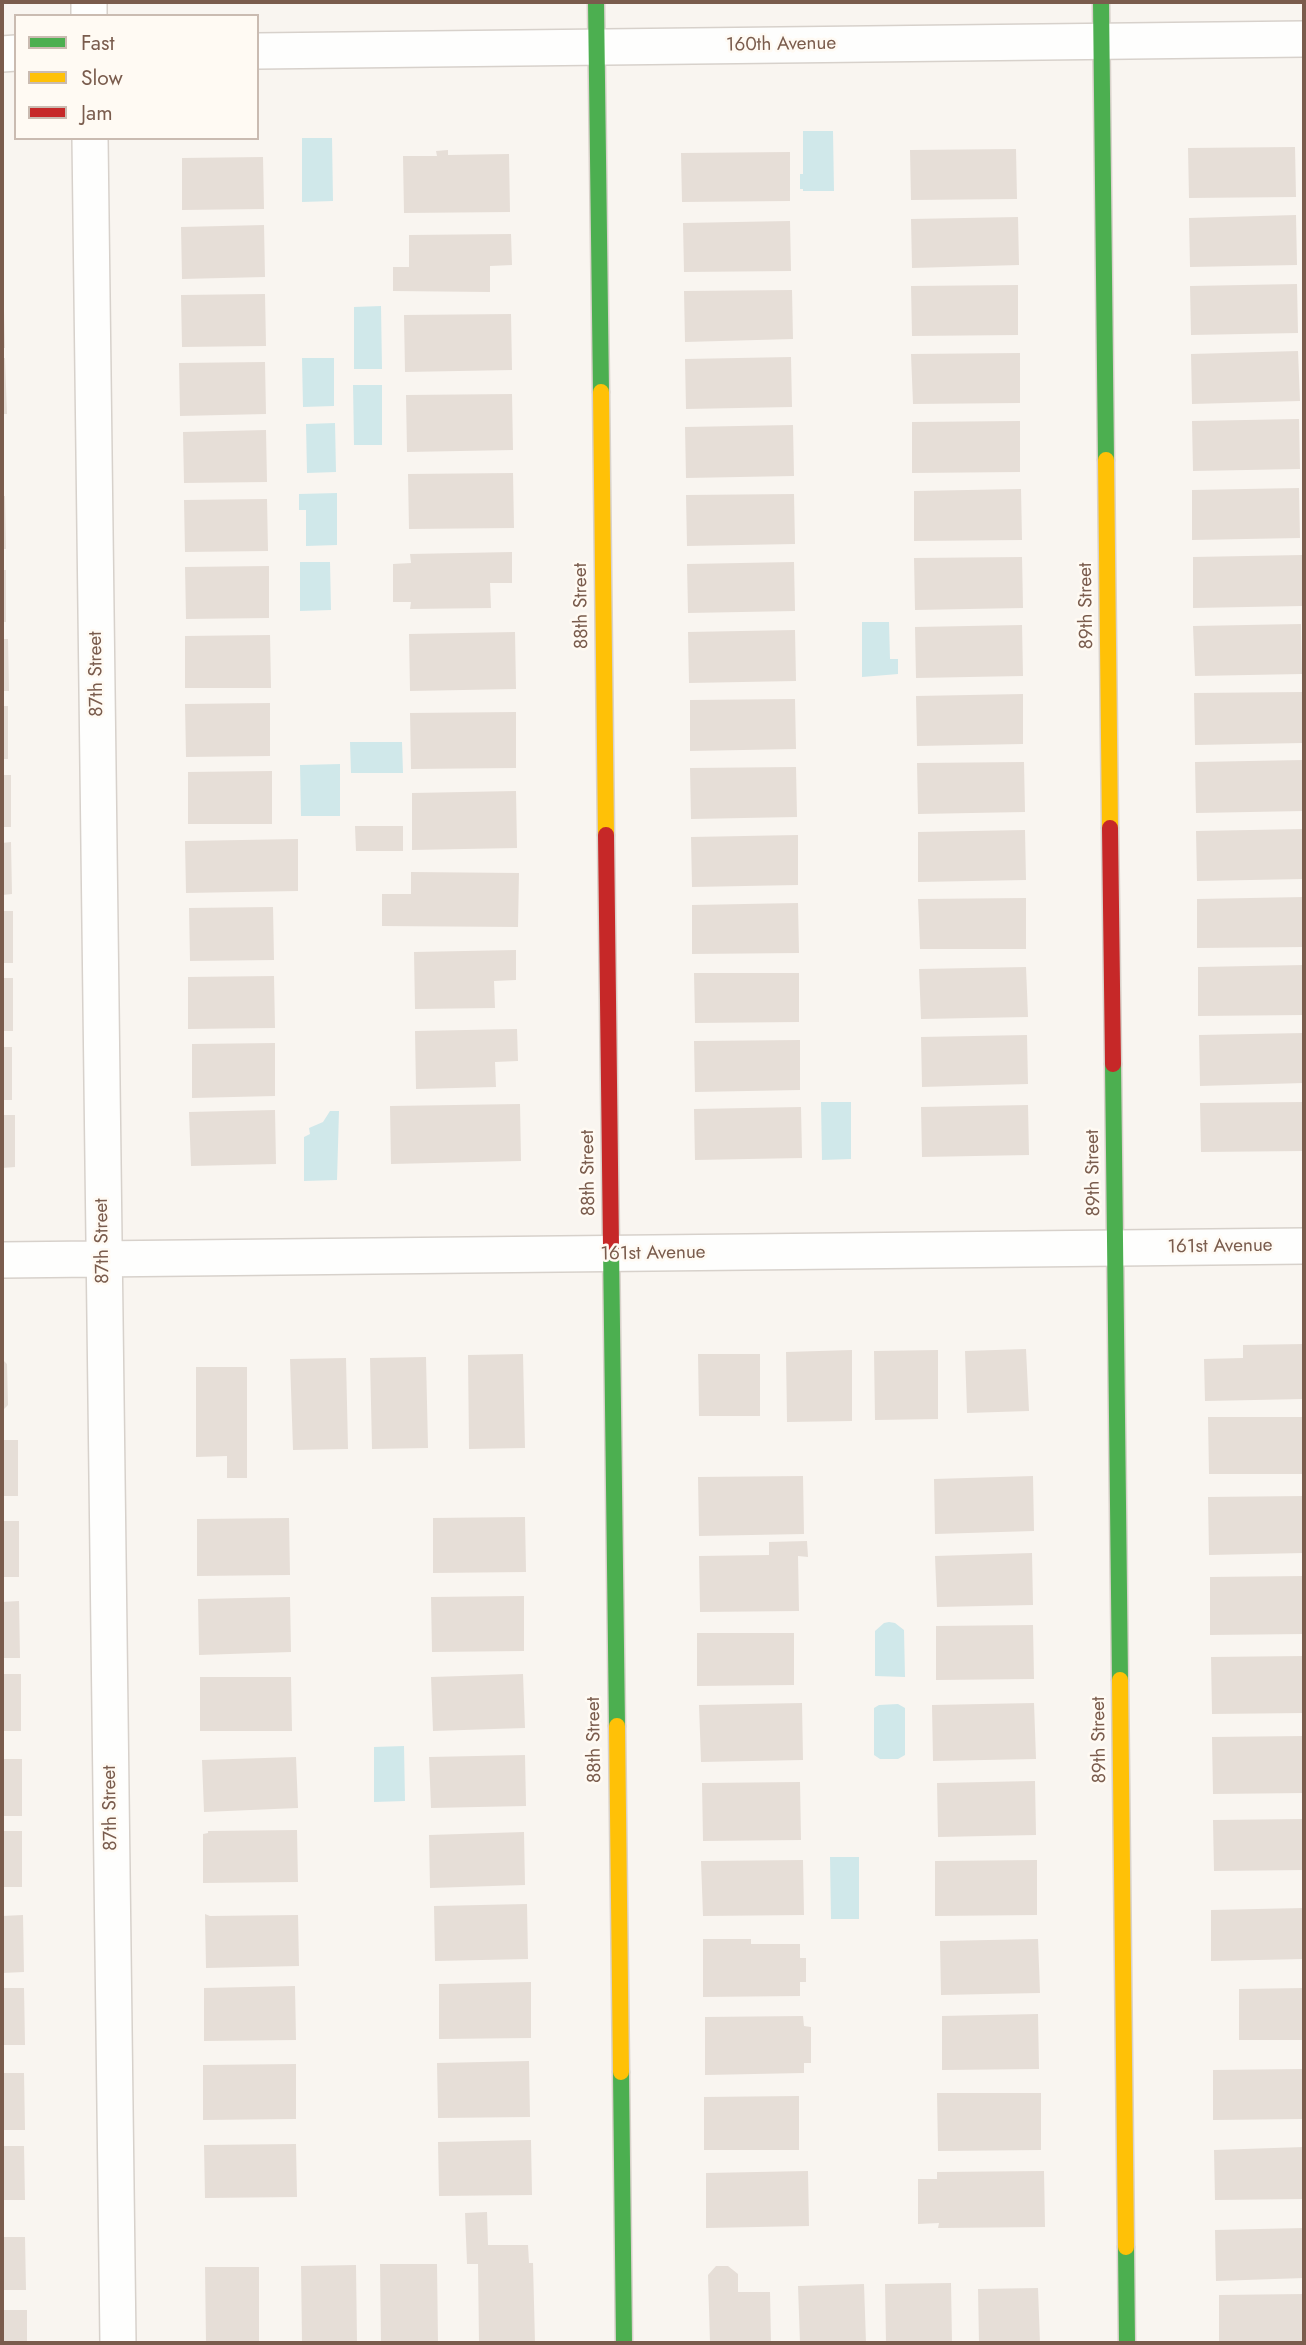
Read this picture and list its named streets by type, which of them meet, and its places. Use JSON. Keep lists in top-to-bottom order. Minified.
{"streets":{"street":["160th Avenue","88th Street","89th Street","87th Street","161st Avenue"]},"crossings":[["160th Avenue","88th Street"],["160th Avenue","89th Street"],["88th Street","161st Avenue"],["89th Street","161st Avenue"],["87th Street","161st Avenue"]],"legend":["Fast","Slow","Jam"]}
